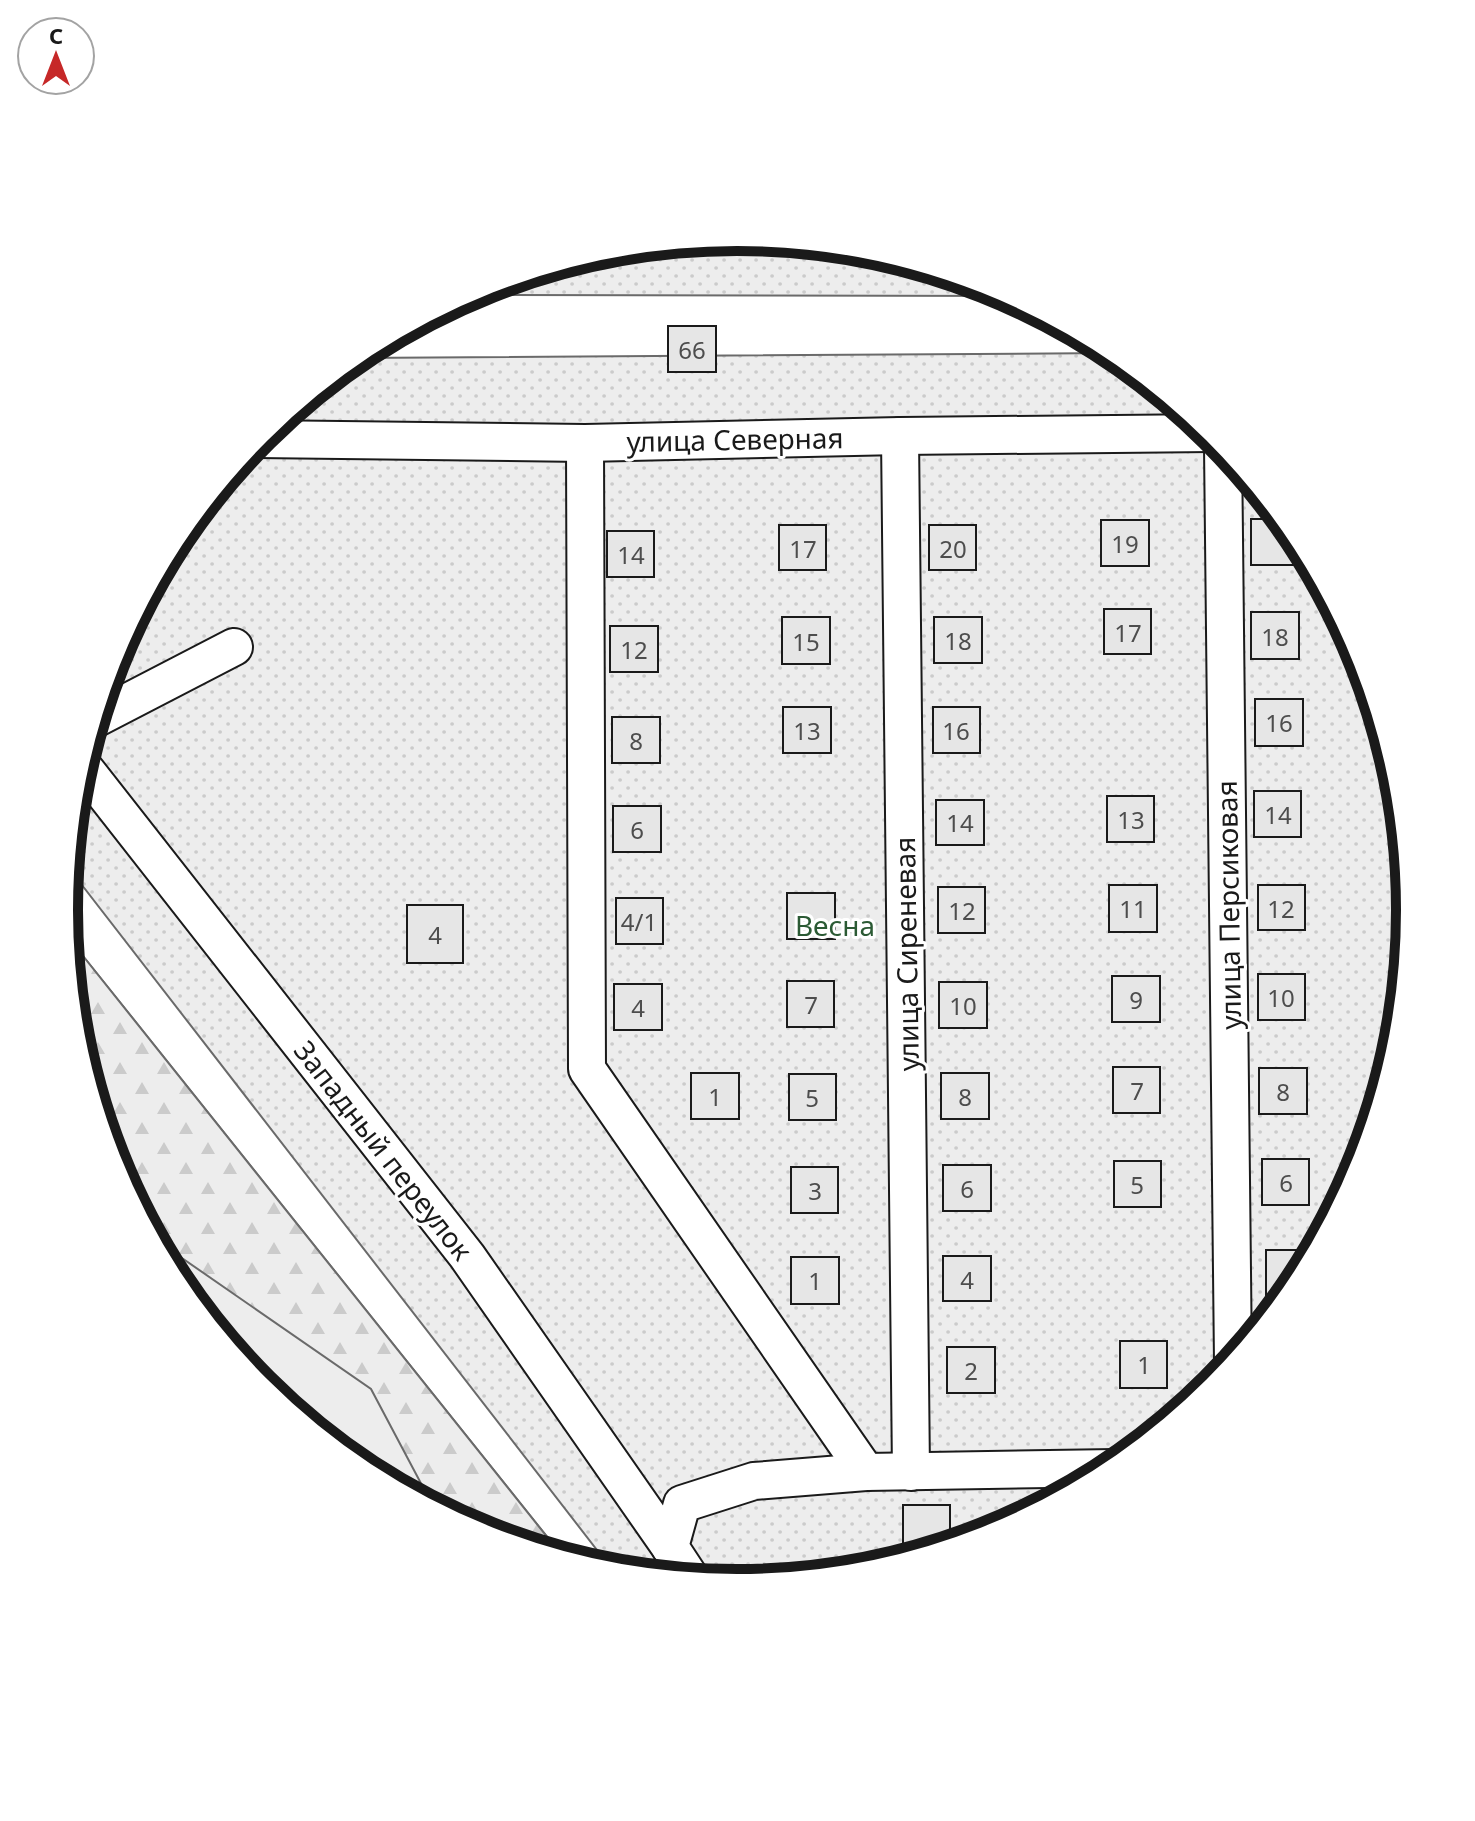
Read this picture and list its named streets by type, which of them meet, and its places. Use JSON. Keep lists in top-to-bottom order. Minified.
{"streets":{"street":["улица Северная","улица Персиковая","улица Сиреневая","Западный переулок"]},"crossings":[["улица Северная","улица Сиреневая"]],"parks":["Весна"],"house_numbers":["66","19","17","20","14","17","18","18","15","12","16","13","16","8","14","13","14","6","11","12","12","4/1","4","10","9","7","10","4","7","8","1","8","5","6","5","6","3","4","1","1","2"],"north":"top"}
